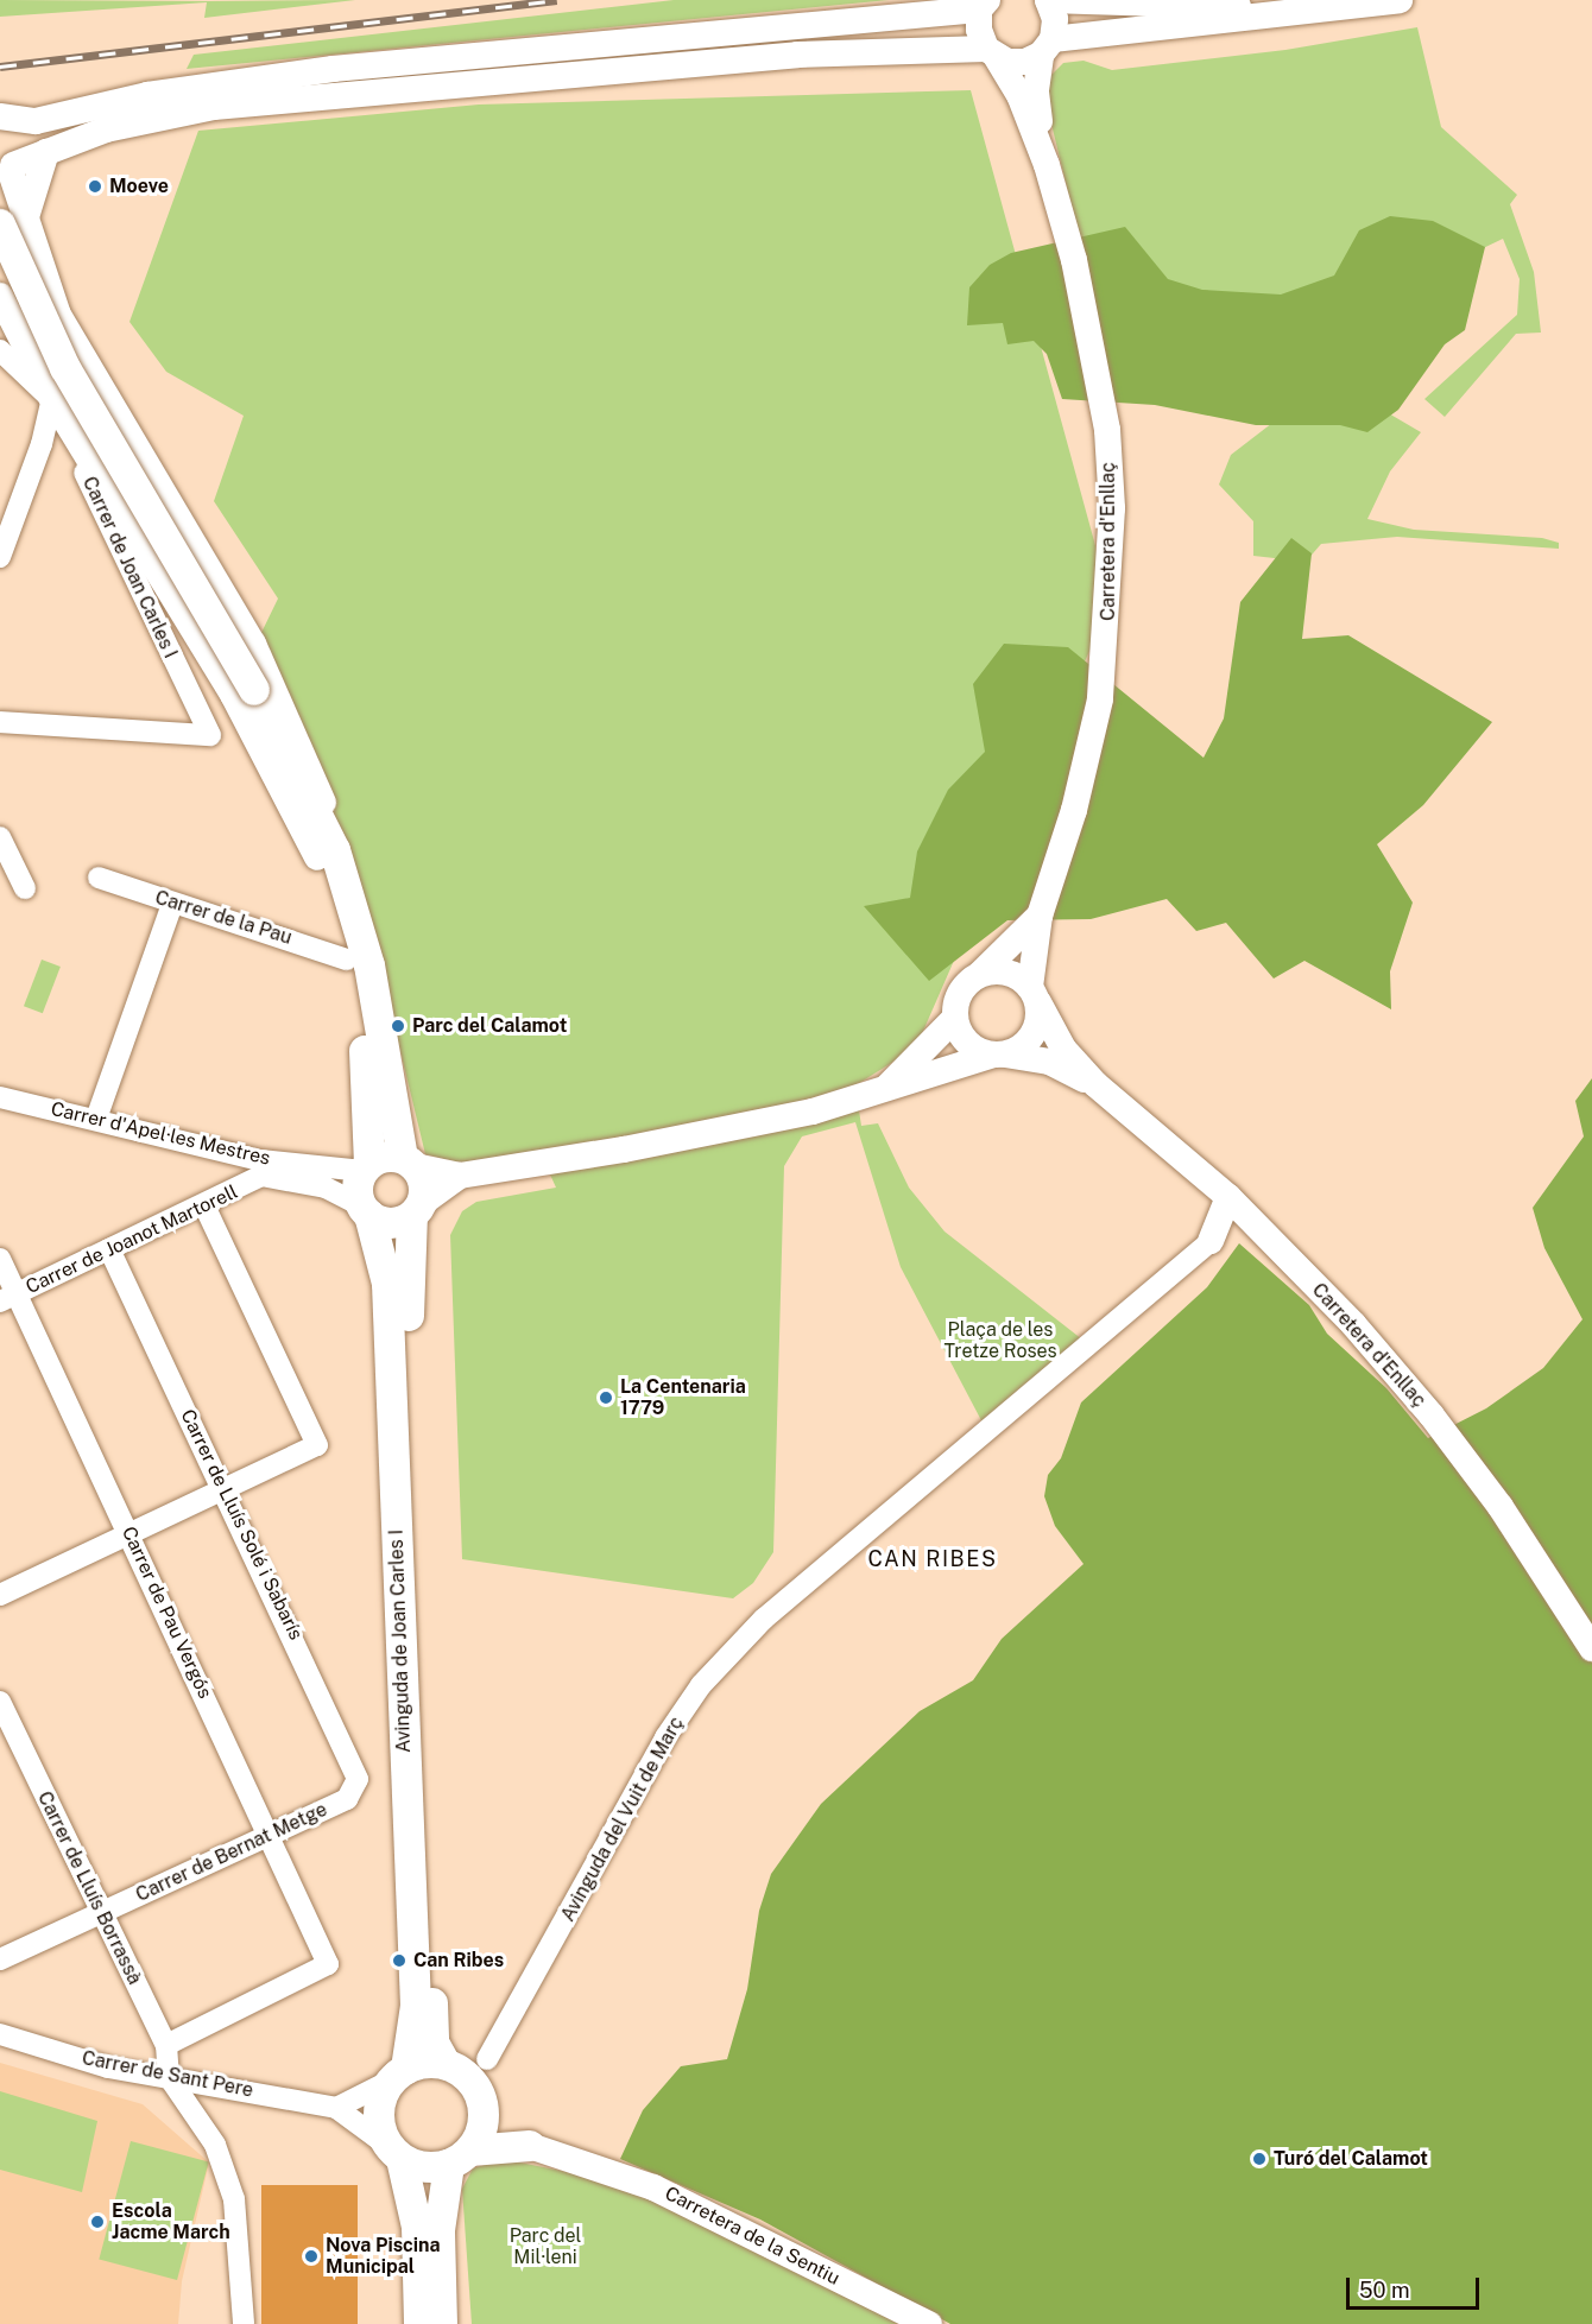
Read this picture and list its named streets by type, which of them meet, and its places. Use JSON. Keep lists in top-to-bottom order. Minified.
{"streets":{"main road":["Avinguda de Joan Carles I"],"street":["Carretera d'Enllaç","Carrer de Joan Carles I","Carrer de la Pau","Carrer d'Apel·les Mestres","Carrer de Joanot Martorell","Carrer de Lluís Solé i Sabarís","Carrer de Pau Vergós","Avinguda del Vuit de Març","Carrer de Bernat Metge","Carrer de Lluís Borrassà","Carrer de Sant Pere","Carretera de la Sentiu"]},"crossings":[["Carrer d'Apel·les Mestres","Carrer de Joanot Martorell"],["Carrer d'Apel·les Mestres","Avinguda de Joan Carles I"],["Carrer de Joanot Martorell","Carrer de Lluís Solé i Sabarís"],["Carrer de Joanot Martorell","Carrer de Pau Vergós"],["Carrer de Joanot Martorell","Avinguda de Joan Carles I"],["Carrer de Lluís Solé i Sabarís","Carrer de Bernat Metge"],["Carrer de Pau Vergós","Carrer de Bernat Metge"],["Carrer de Pau Vergós","Carrer de Lluís Borrassà"],["Avinguda de Joan Carles I","Carrer de Sant Pere"],["Carrer de Bernat Metge","Carrer de Lluís Borrassà"],["Carrer de Lluís Borrassà","Carrer de Sant Pere"]],"districts":["CAN RIBES"],"parks":["Plaça de les Tretze Roses","Parc del Mil·leni"],"places":["Moeve","Parc del Calamot","La Centenaria 1779","Can Ribes","Turó del Calamot","Escola Jacme March","Nova Piscina Municipal"],"scale_bar":"50 m"}
